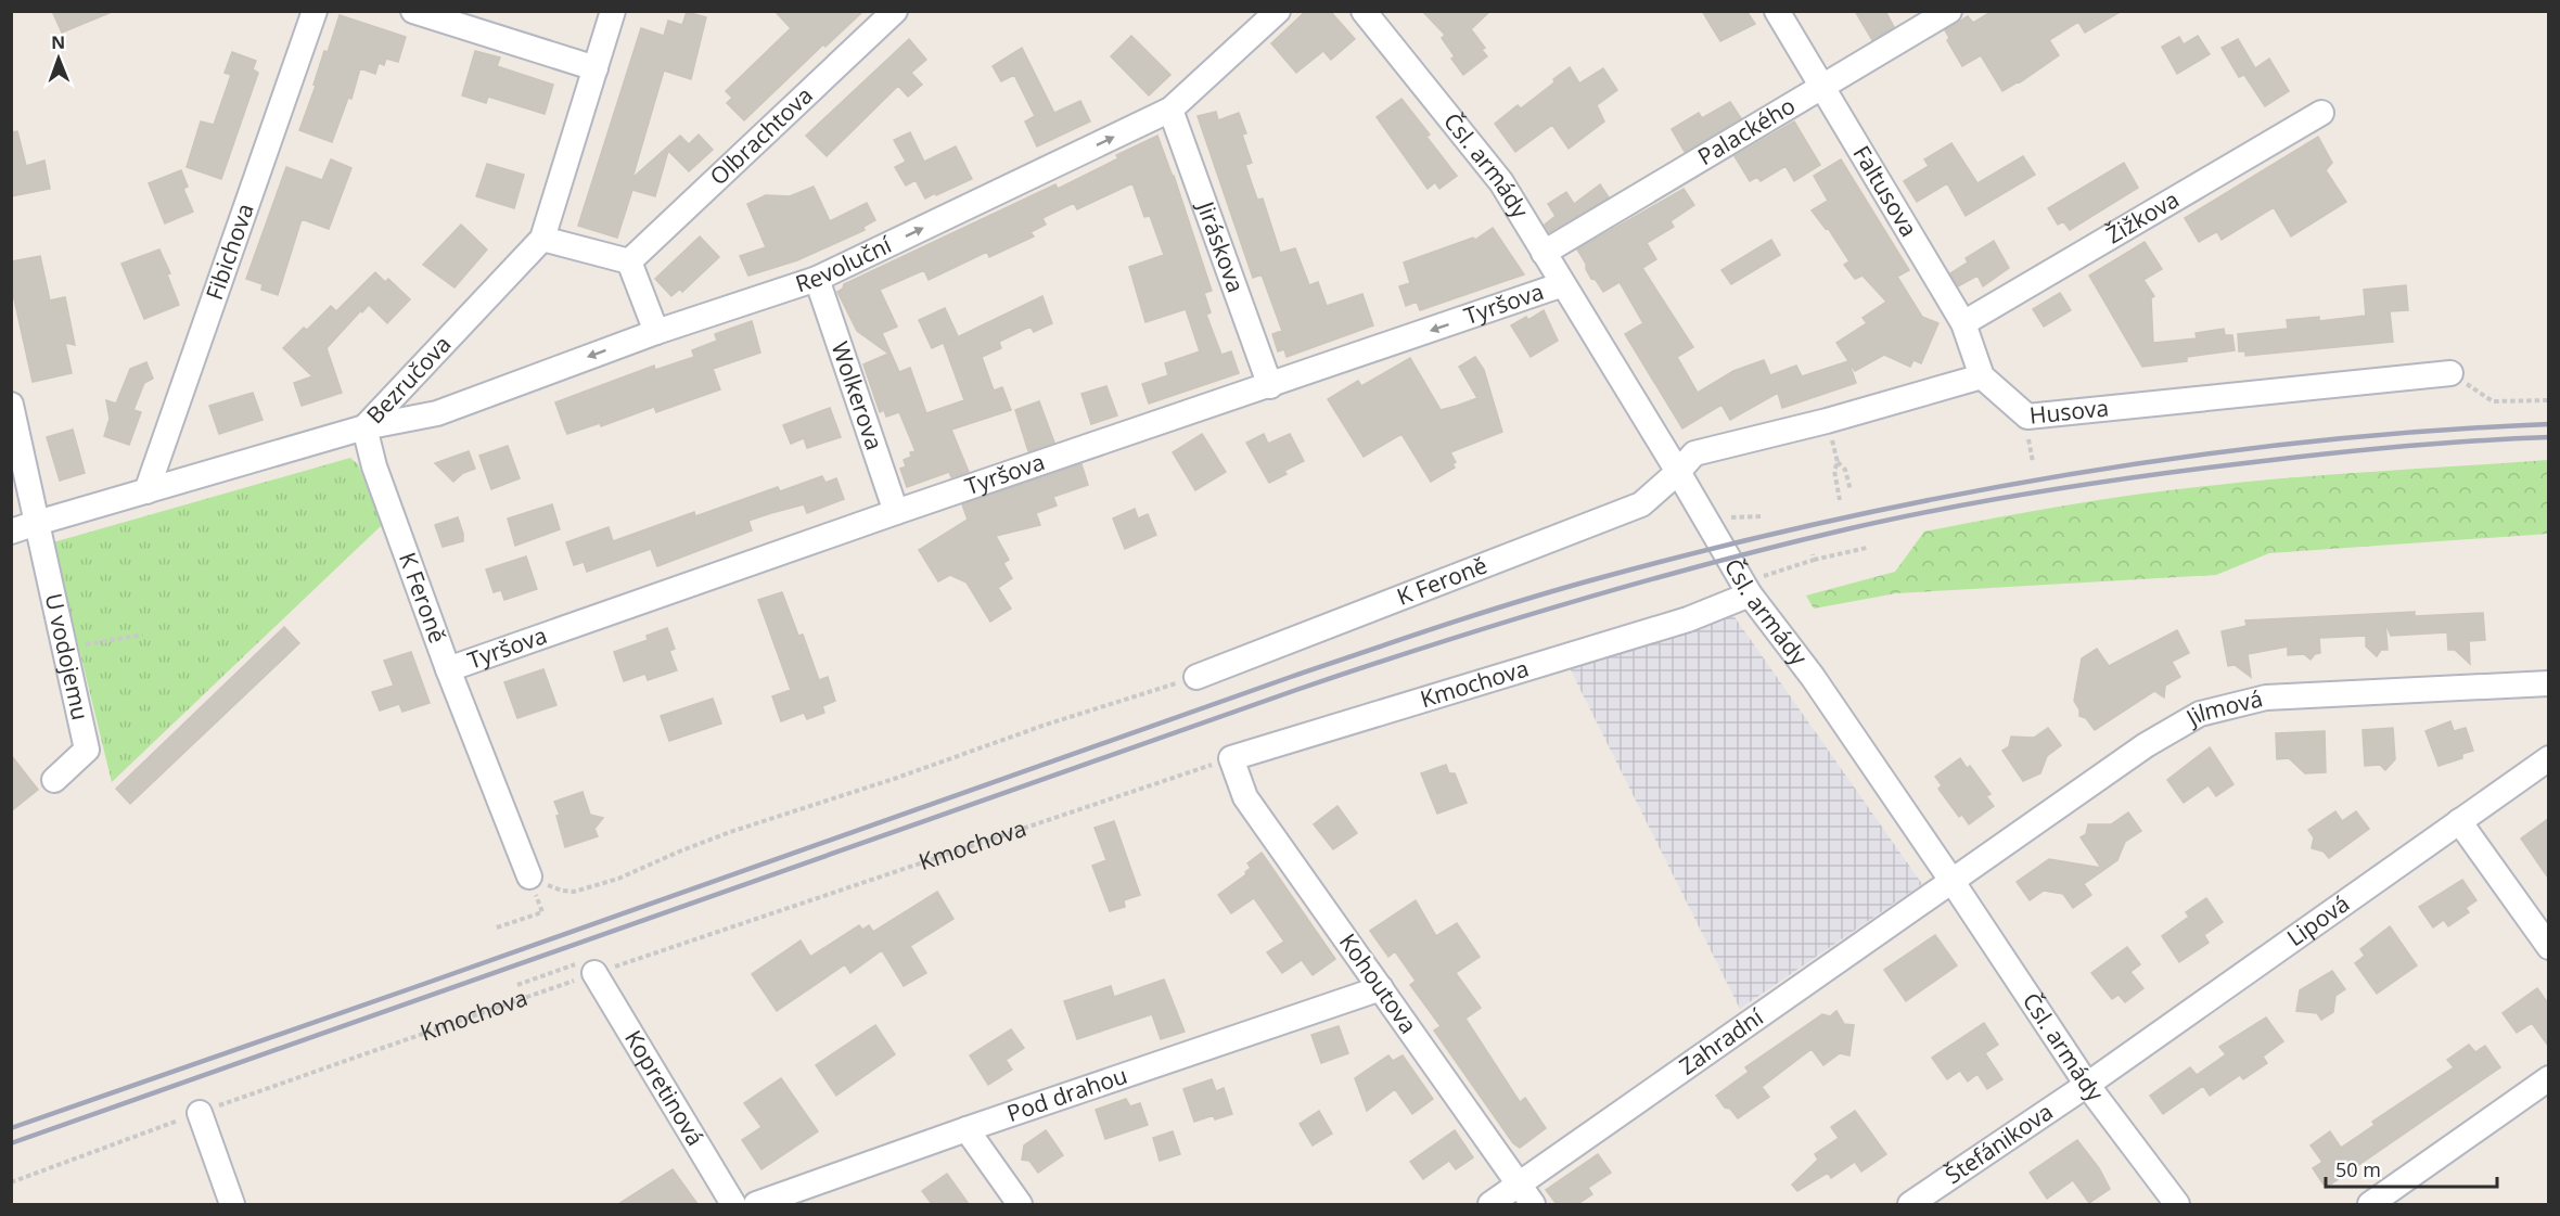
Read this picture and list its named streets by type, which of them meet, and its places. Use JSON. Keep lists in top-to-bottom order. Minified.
{"streets":{"street":["Palackého","Olbrachtova","Čsl. armády","Faltusova","Žižkova","Jiráskova","Fibichova","Revoluční","Tyršova","Bezručova","Wolkerova","Husova","K Feroně","U vodojemu","Kmochova","Jilmová","Lipová","Kohoutova","Zahradní","Kopretinová","Pod drahou","Štefánikova"]},"crossings":[["Palackého","Čsl. armády"],["Palackého","Faltusova"],["Čsl. armády","Tyršova"],["Čsl. armády","K Feroně"],["Čsl. armády","Kmochova"],["Čsl. armády","Jilmová"],["Čsl. armády","Lipová"],["Čsl. armády","Zahradní"],["Čsl. armády","Štefánikova"],["Faltusova","Žižkova"],["Faltusova","Husova"],["Jiráskova","Revoluční"],["Jiráskova","Tyršova"],["Fibichova","Bezručova"],["Revoluční","Bezručova"],["Revoluční","Wolkerova"],["Revoluční","K Feroně"],["Tyršova","Wolkerova"],["Tyršova","K Feroně"],["Bezručova","K Feroně"],["Bezručova","U vodojemu"],["Kmochova","Kohoutova"],["Kmochova","Kopretinová"],["Jilmová","Zahradní"],["Lipová","Štefánikova"],["Kohoutova","Zahradní"],["Kohoutova","Pod drahou"]],"scale_bar":"50 m","north":"top"}
